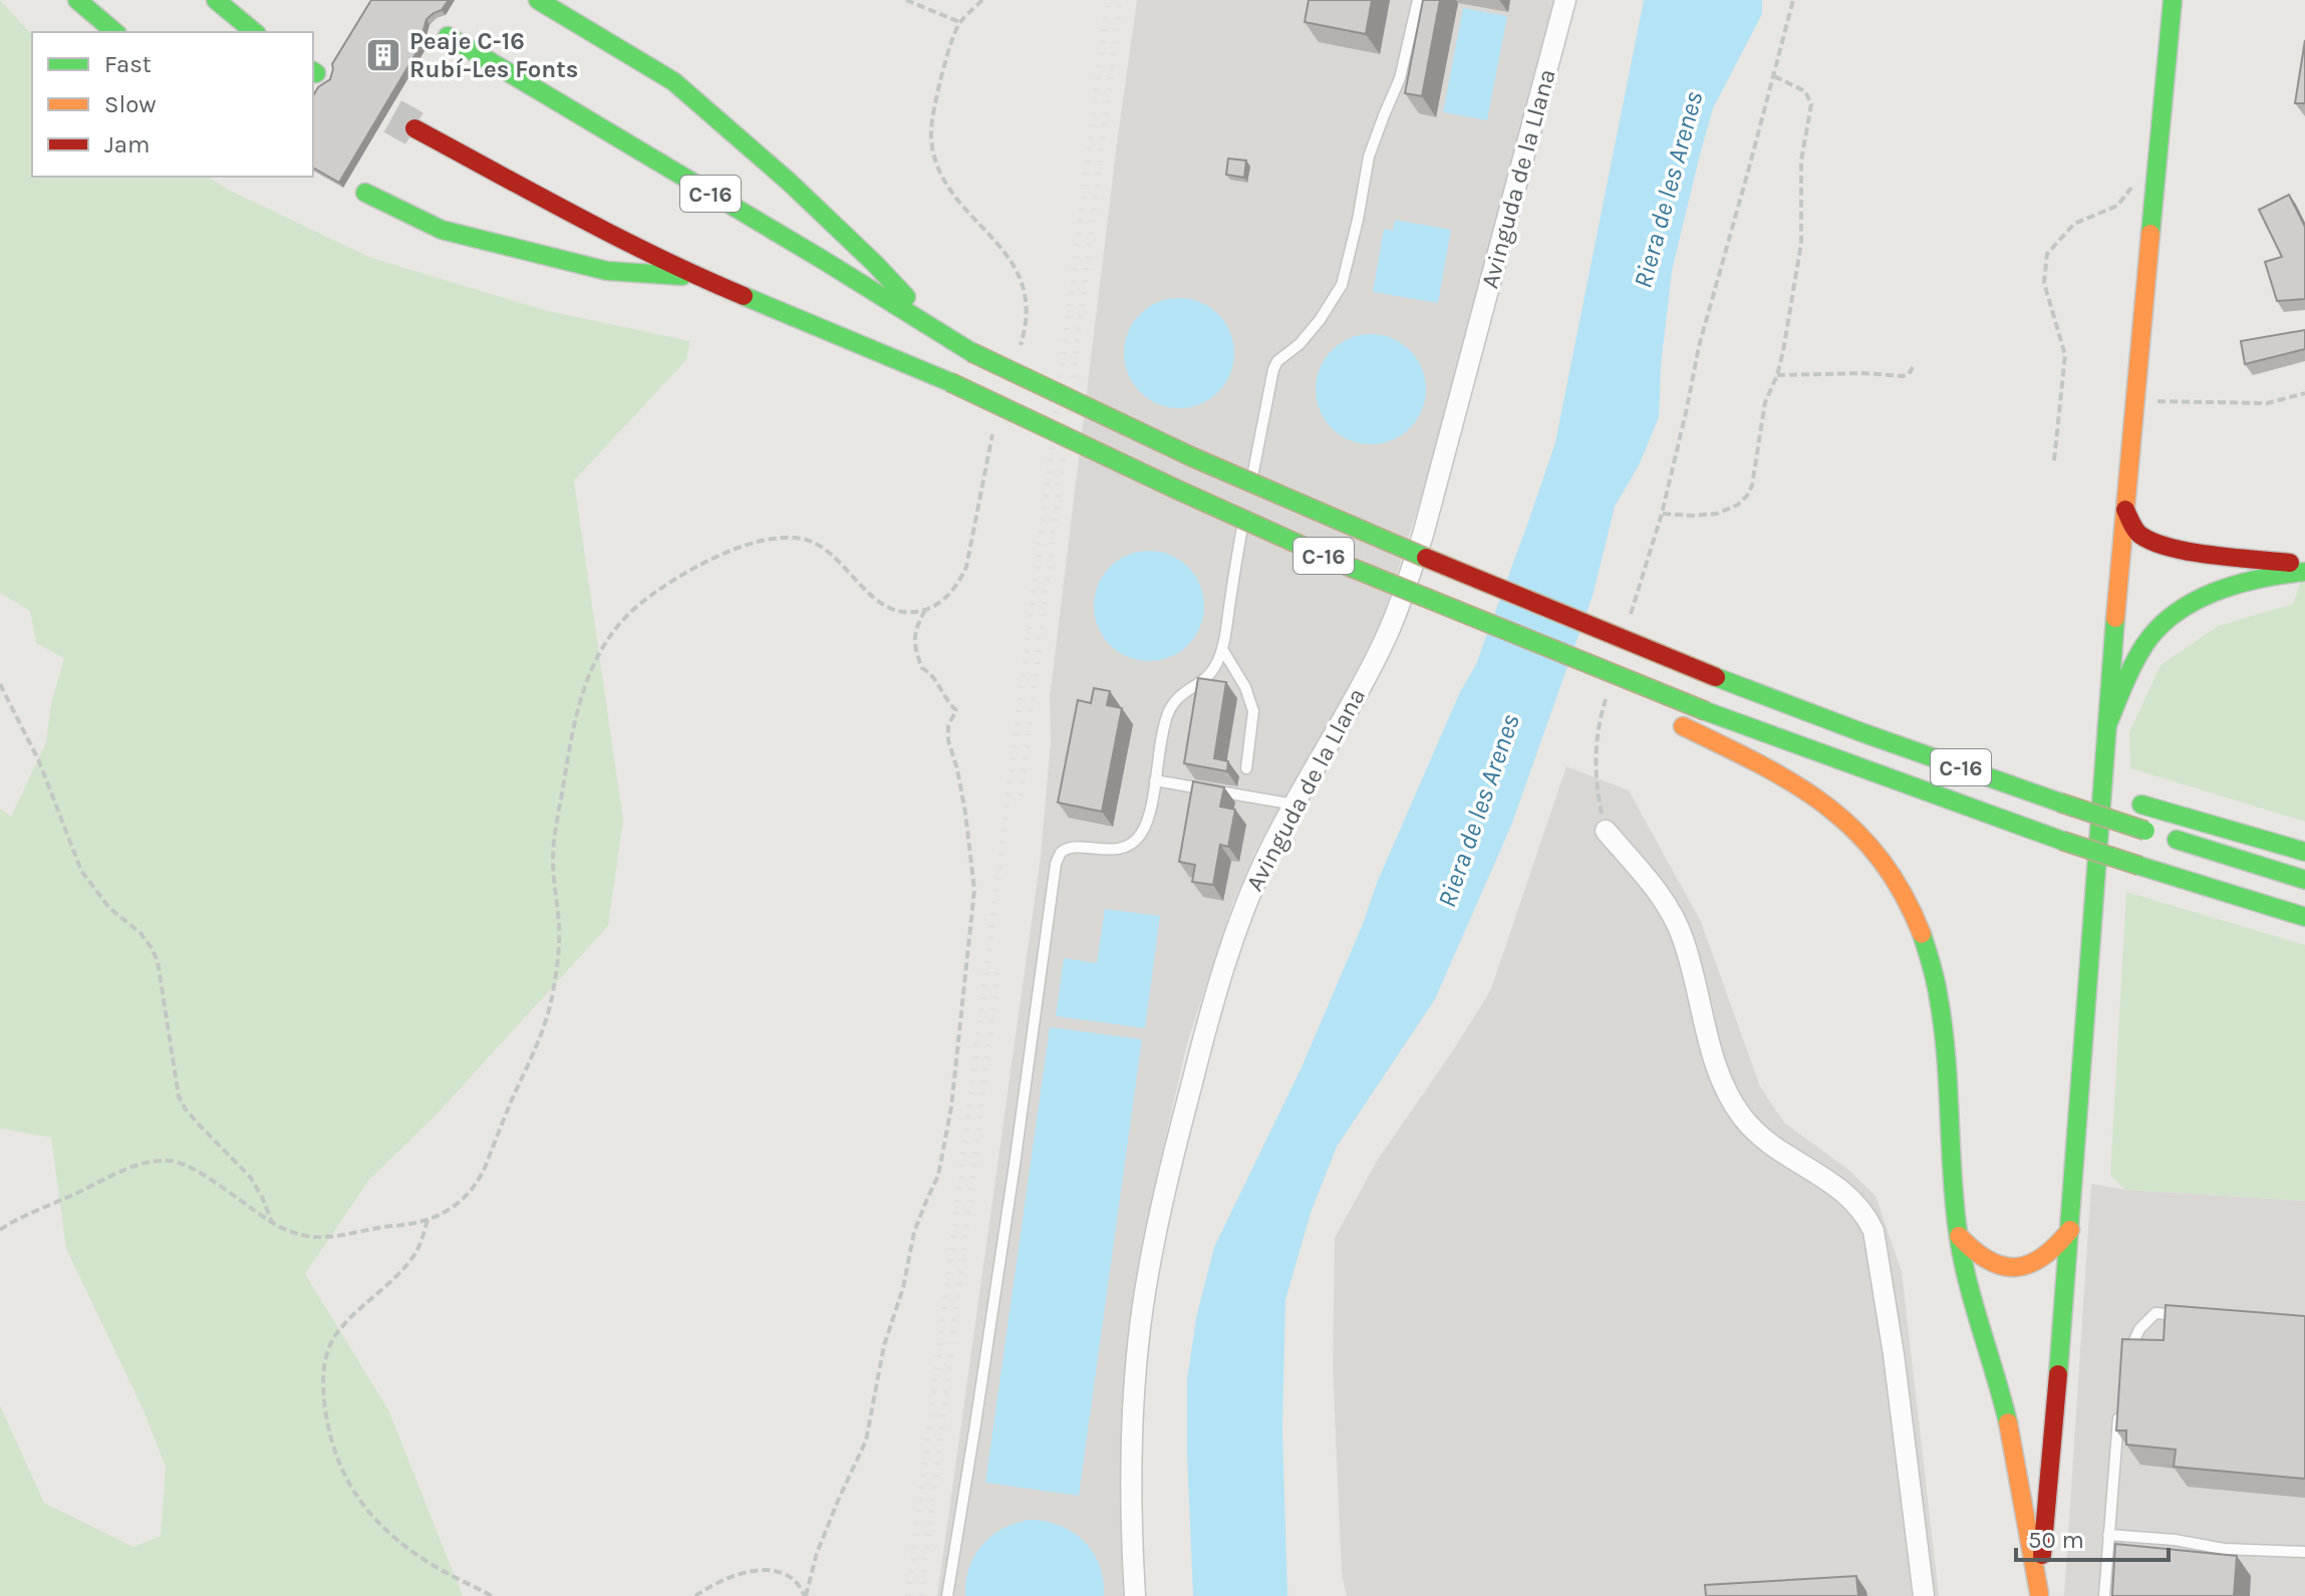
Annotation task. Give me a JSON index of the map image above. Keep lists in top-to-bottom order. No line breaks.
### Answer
{"streets":{"main road":["C-16"],"street":["Avinguda de la Llana"]},"water":["Riera de les Arenes"],"places":{"building":["Peaje C-16 Rubí-Les Fonts"]},"legend":["Fast","Slow","Jam"],"scale_bar":"50 m"}
